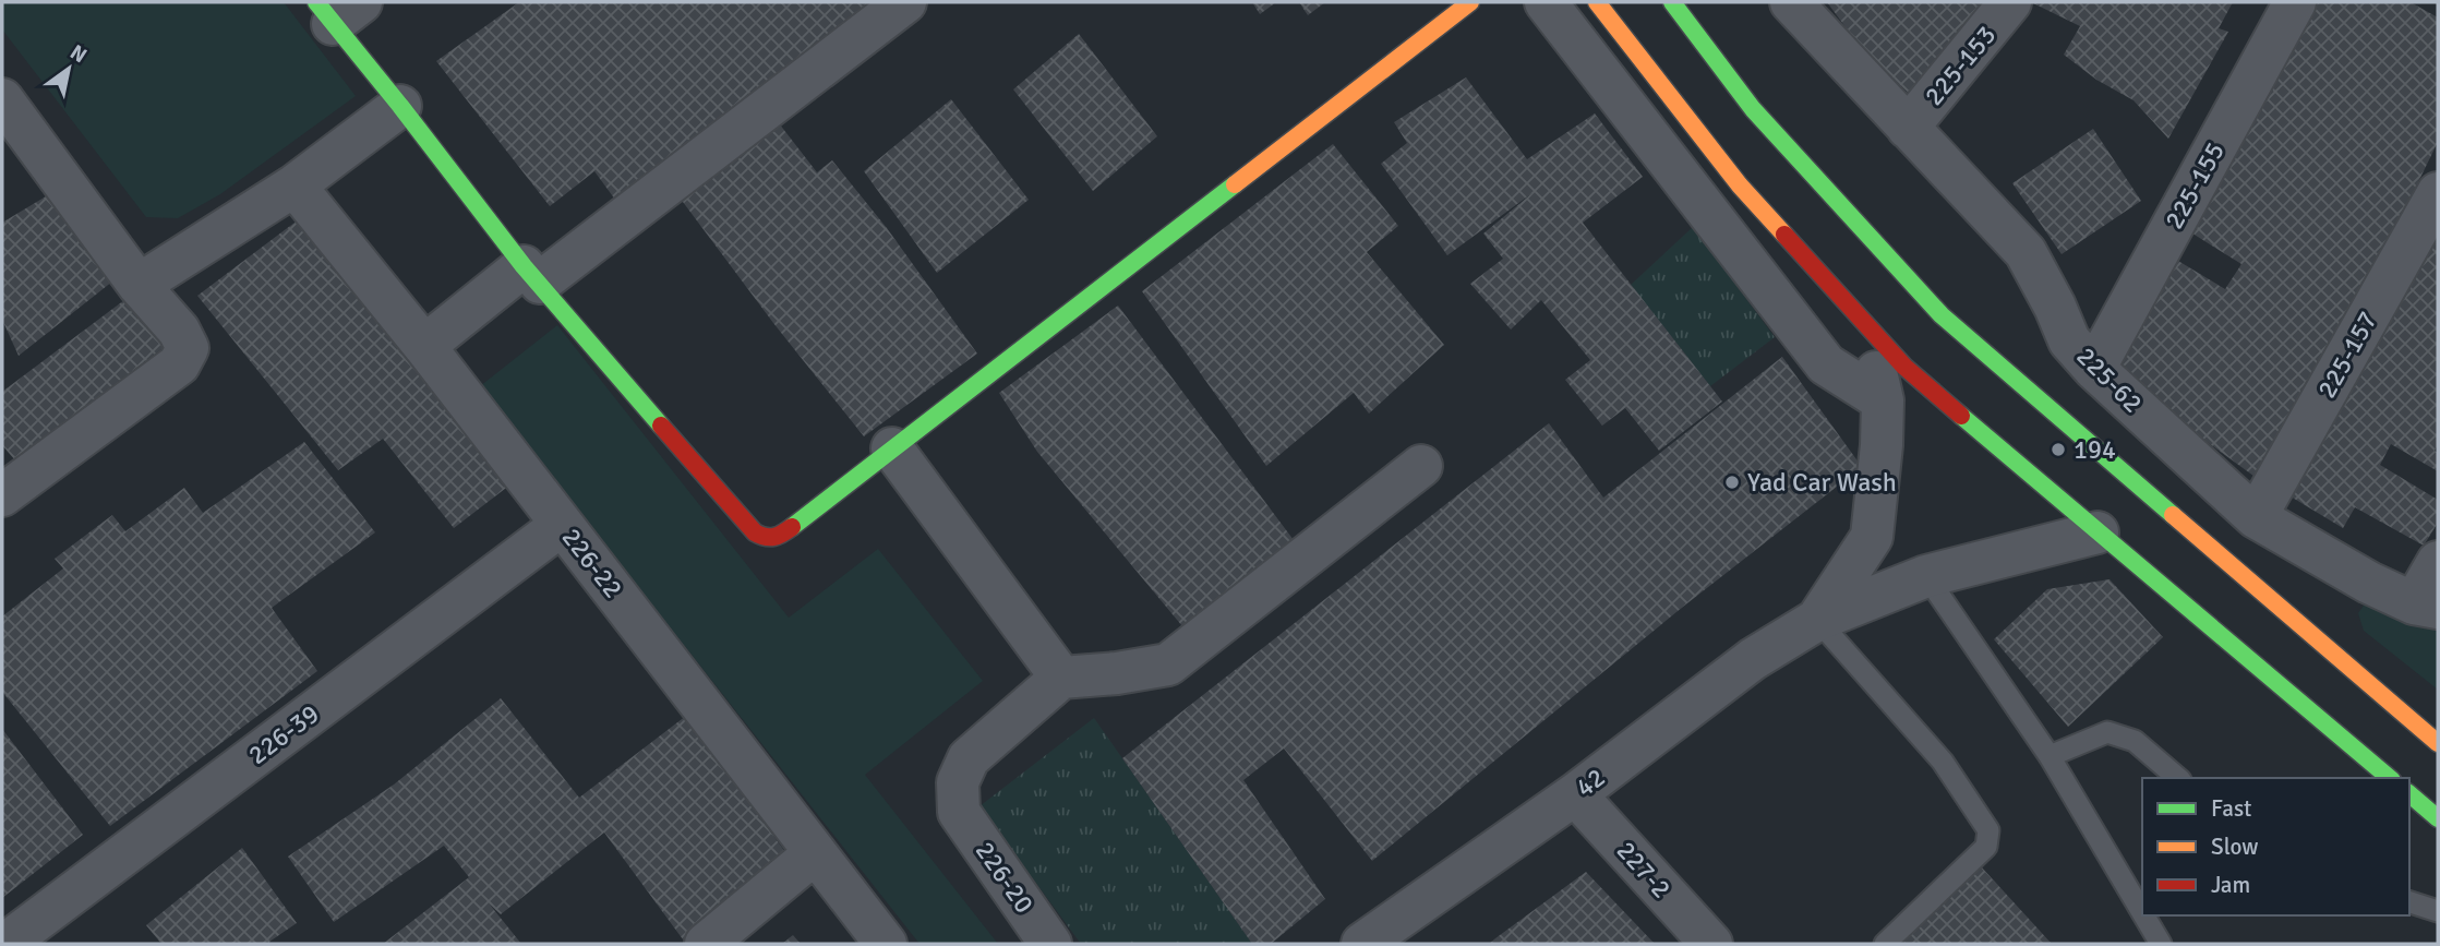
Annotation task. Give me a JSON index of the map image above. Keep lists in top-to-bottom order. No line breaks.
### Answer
{"streets":{"street":["225-153","225-155","225-157","225-62","226-22","226-39","42","227-2","226-20"]},"crossings":[["225-153","225-62"],["225-155","225-62"],["225-157","225-62"],["226-22","226-39"],["42","227-2"]],"places":["194","Yad Car Wash"],"legend":["Fast","Slow","Jam"],"north":"top right"}
